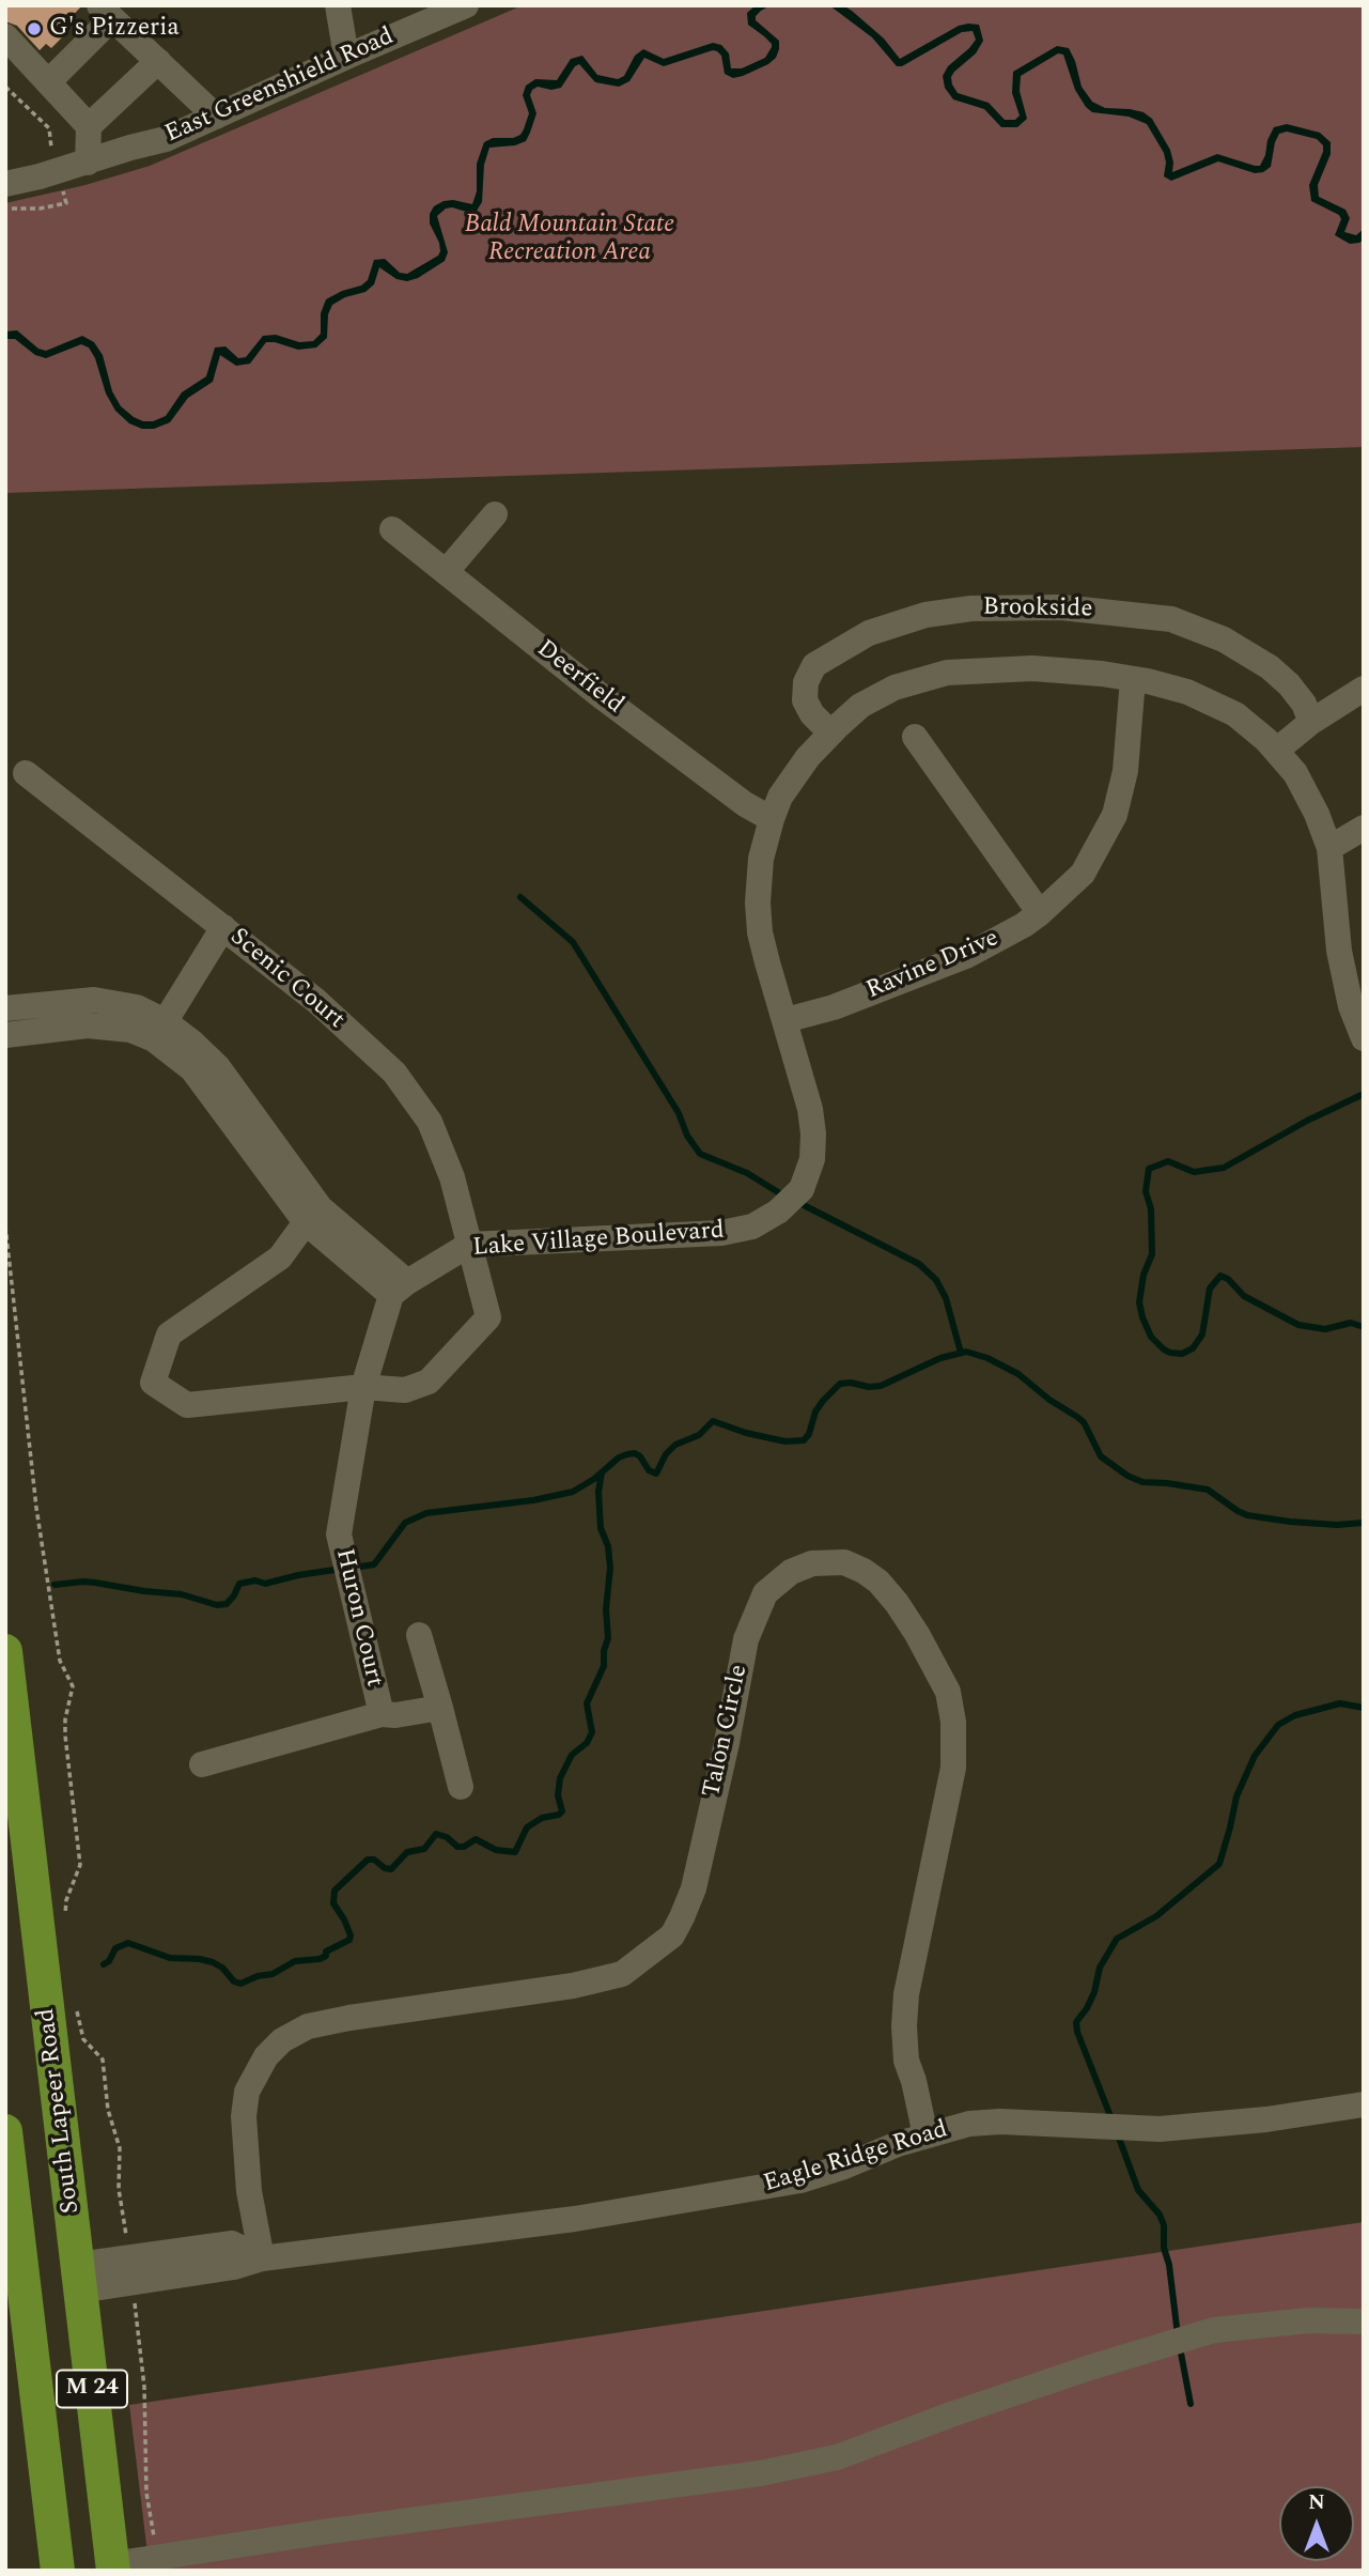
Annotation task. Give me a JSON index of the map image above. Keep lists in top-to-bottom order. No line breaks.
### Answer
{"streets":{"main road":["South Lapeer Road","M 24"],"street":["East Greenshield Road","Brookside","Deerfield","Ravine Drive","Scenic Court","Lake Village Boulevard","Huron Court","Talon Circle","Eagle Ridge Road"]},"crossings":[["Deerfield","Lake Village Boulevard"],["Ravine Drive","Lake Village Boulevard"],["Scenic Court","Lake Village Boulevard"],["Scenic Court","Huron Court"],["Lake Village Boulevard","Huron Court"],["Talon Circle","Eagle Ridge Road"],["South Lapeer Road","Eagle Ridge Road"]],"parks":["Bald Mountain State Recreation Area"],"places":["G's Pizzeria"],"north":"top"}
